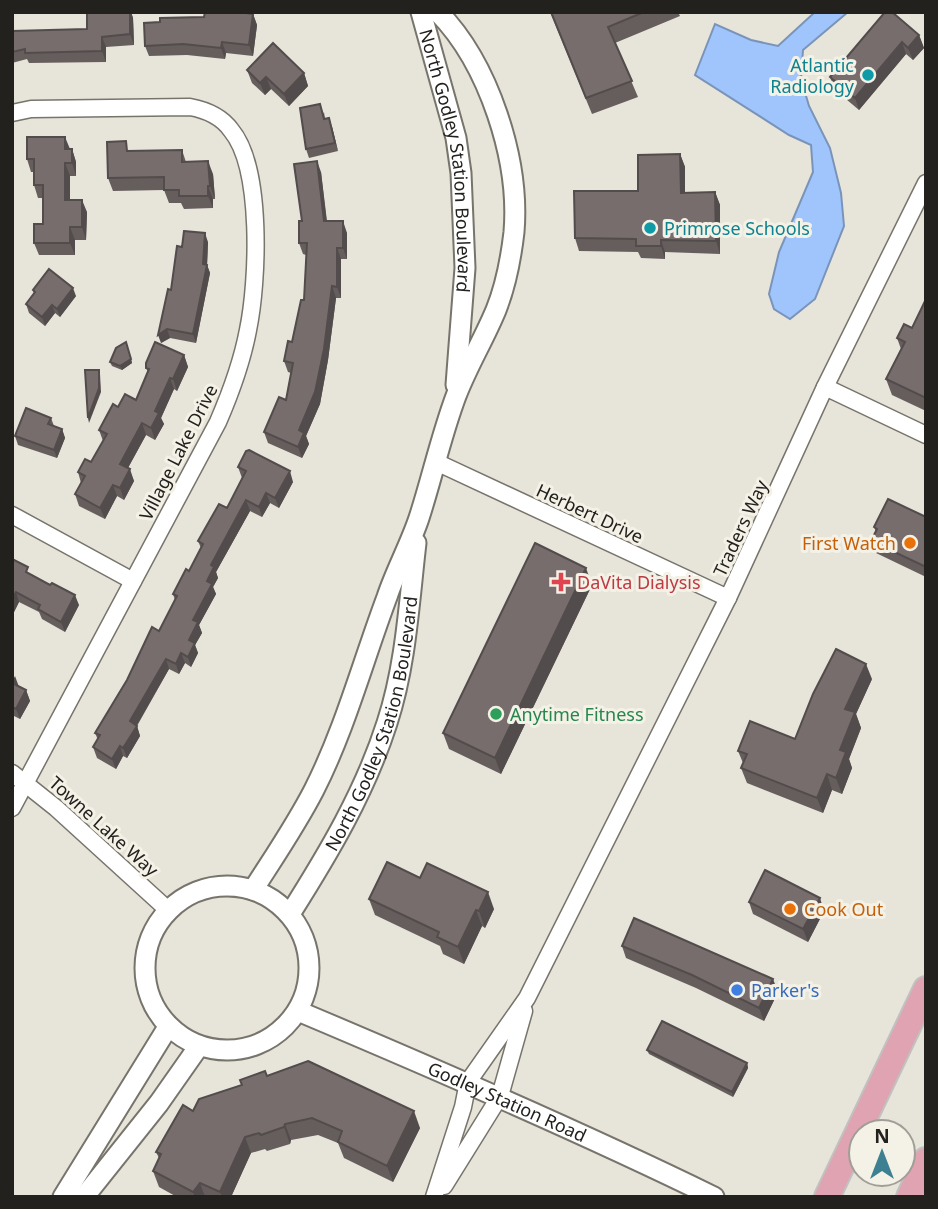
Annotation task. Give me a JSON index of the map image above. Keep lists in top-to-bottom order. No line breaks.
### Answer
{"streets":{"street":["North Godley Station Boulevard","Village Lake Drive","Herbert Drive","Traders Way","Towne Lake Way","Godley Station Road"]},"crossings":[["North Godley Station Boulevard","Herbert Drive"],["North Godley Station Boulevard","Towne Lake Way"],["North Godley Station Boulevard","Godley Station Road"],["Village Lake Drive","Towne Lake Way"],["Herbert Drive","Traders Way"],["Traders Way","Godley Station Road"],["Towne Lake Way","Godley Station Road"]],"places":{"other":["Atlantic Radiology","Primrose Schools","First Watch","Anytime Fitness","Cook Out","Parker's"],"health":["DaVita Dialysis"]},"north":"top"}
